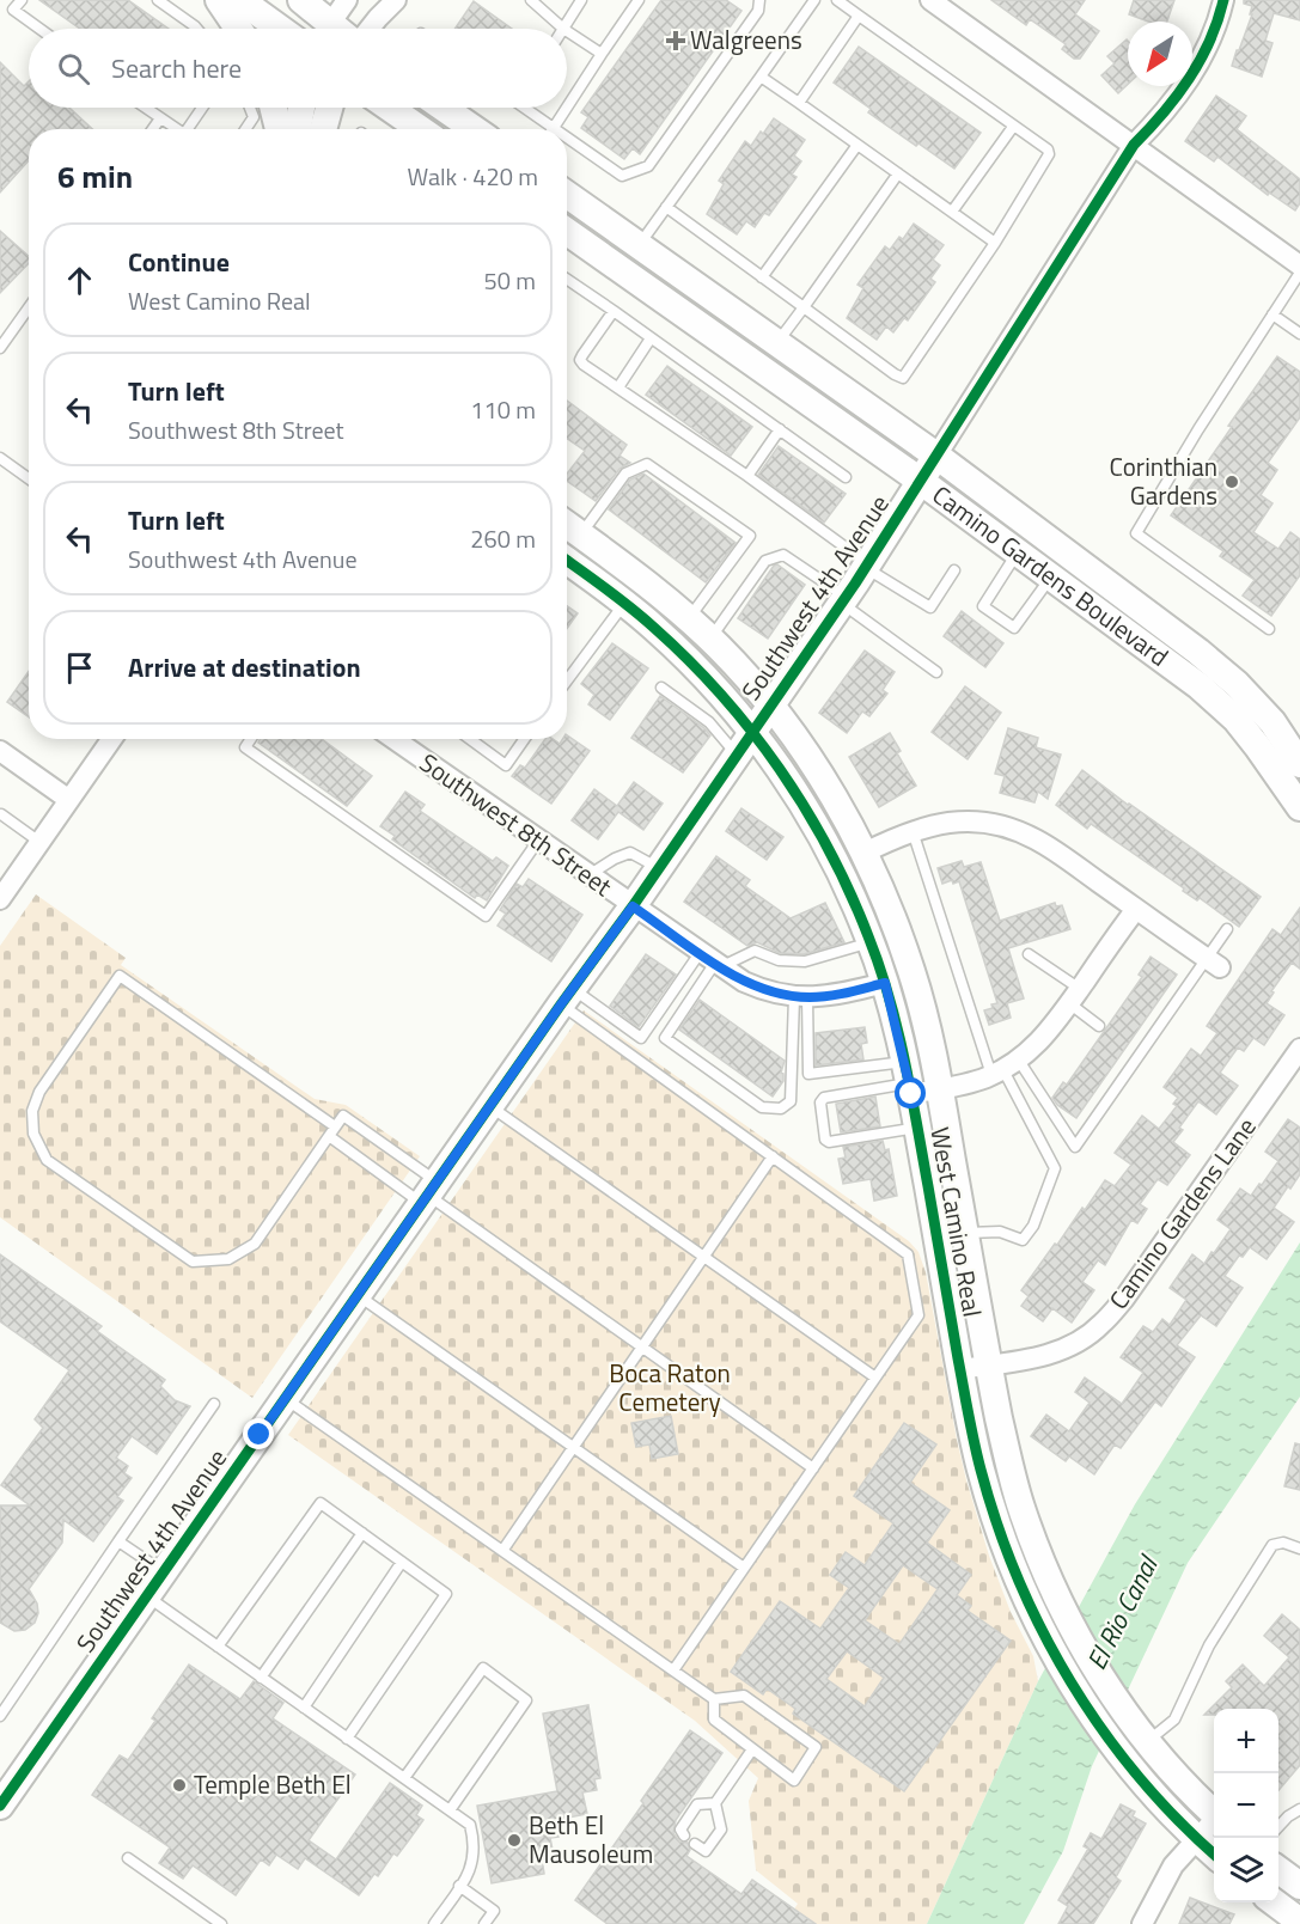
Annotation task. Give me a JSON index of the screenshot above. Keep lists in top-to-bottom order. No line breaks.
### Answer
{"streets":{"street":["Camino Gardens Boulevard","Southwest 4th Avenue","Southwest 8th Street","Camino Gardens Lane","West Camino Real"]},"crossings":[["Camino Gardens Boulevard","Southwest 4th Avenue"],["Southwest 4th Avenue","Southwest 8th Street"],["Southwest 4th Avenue","West Camino Real"],["Southwest 8th Street","West Camino Real"],["Camino Gardens Lane","West Camino Real"]],"water":["El Rio Canal"],"parks":["Boca Raton Cemetery"],"places":{"health":["Walgreens"],"other":["Corinthian Gardens","Temple Beth El","Beth El Mausoleum"]},"north":"bottom left","page":{"search":"Search here","heading":["6 min","Walk · 420 m"],"list":[["Continue","West Camino Real","50 m"],["Turn left","Southwest 8th Street","110 m"],["Turn left","Southwest 4th Avenue","260 m"],"Arrive at destination"],"map_buttons":["+","−"]}}
